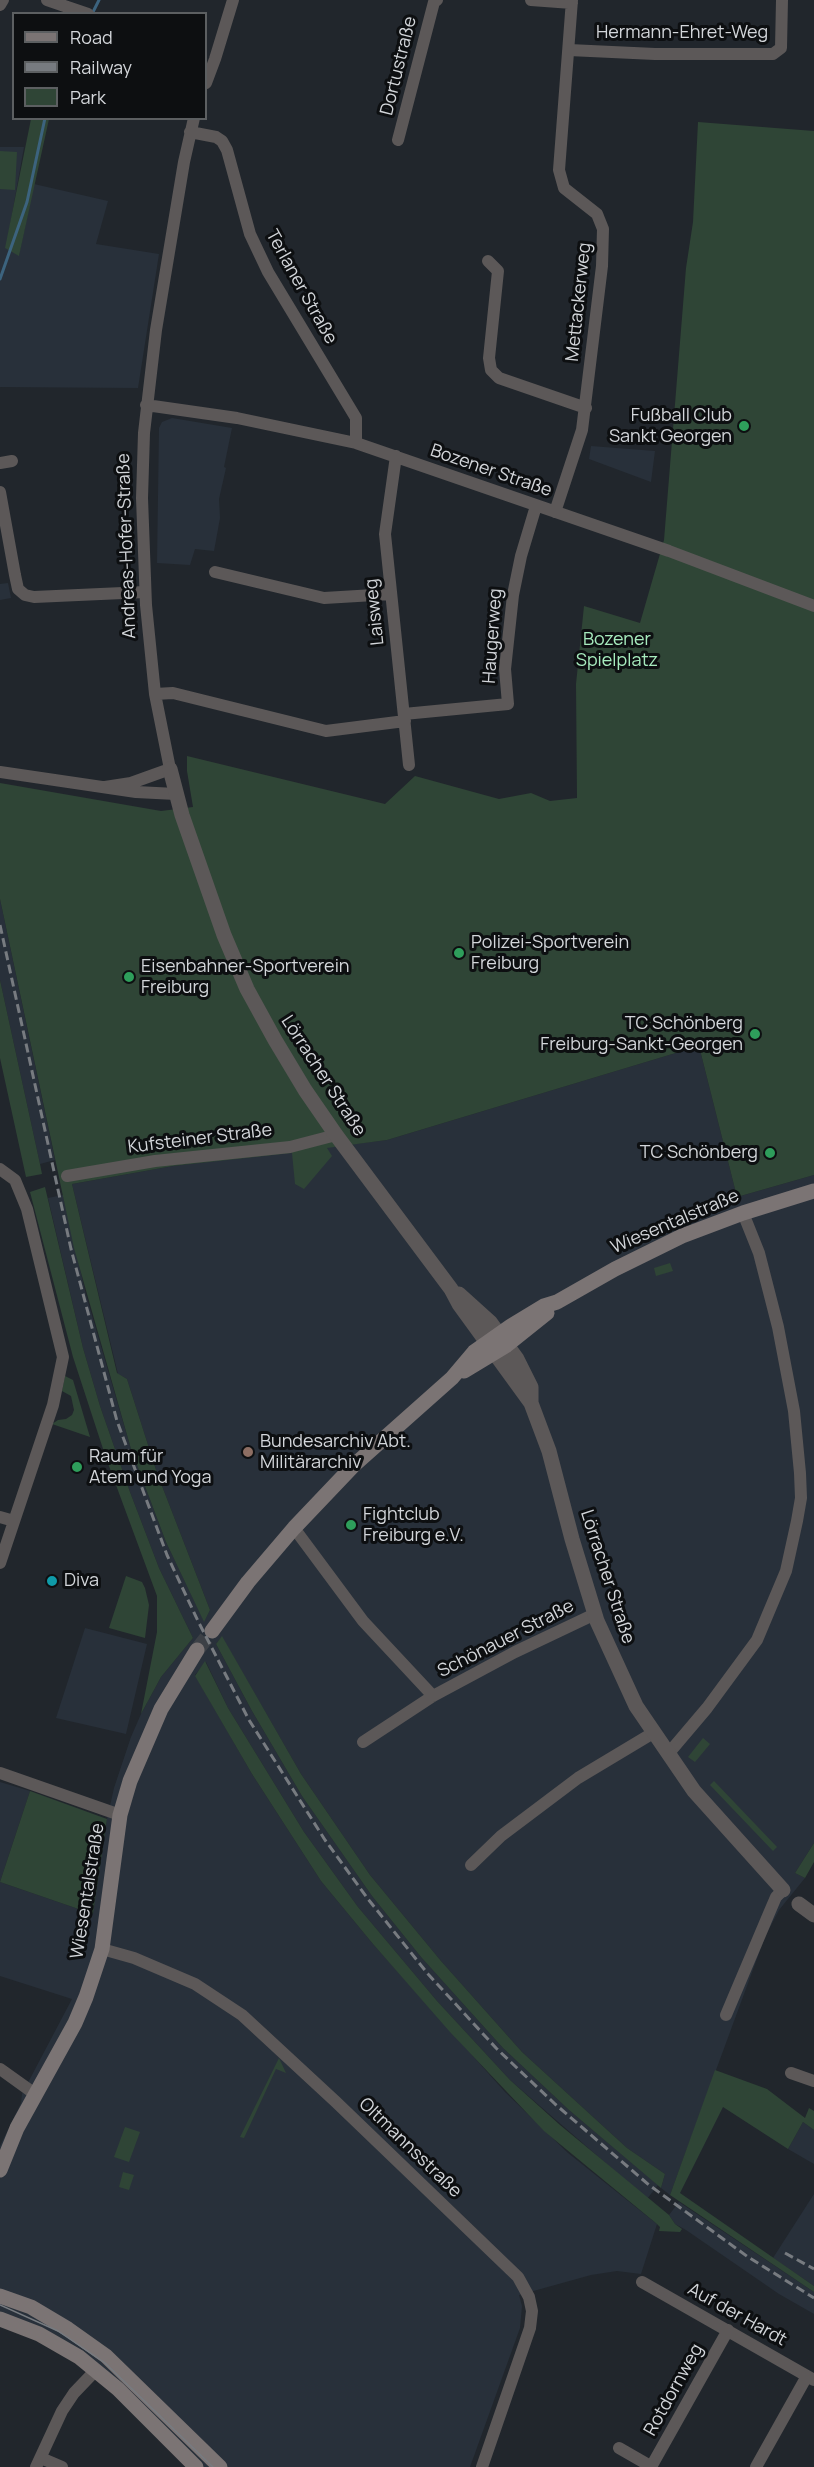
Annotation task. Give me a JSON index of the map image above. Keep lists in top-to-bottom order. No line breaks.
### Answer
{"streets":{"main road":["Wiesentalstraße"],"street":["Hermann-Ehret-Weg","Dortustraße","Terlaner Straße","Mettackerweg","Bozener Straße","Andreas-Hofer-Straße","Laisweg","Haugerweg","Lörracher Straße","Kufsteiner Straße","Schönauer Straße","Oltmannsstraße","Auf der Hardt","Rotdornweg"]},"crossings":[["Hermann-Ehret-Weg","Mettackerweg"],["Terlaner Straße","Bozener Straße"],["Terlaner Straße","Andreas-Hofer-Straße"],["Mettackerweg","Bozener Straße"],["Bozener Straße","Andreas-Hofer-Straße"],["Bozener Straße","Laisweg"],["Bozener Straße","Haugerweg"],["Andreas-Hofer-Straße","Haugerweg"],["Andreas-Hofer-Straße","Lörracher Straße"],["Laisweg","Haugerweg"],["Lörracher Straße","Kufsteiner Straße"],["Lörracher Straße","Wiesentalstraße"],["Lörracher Straße","Schönauer Straße"],["Wiesentalstraße","Schönauer Straße"],["Wiesentalstraße","Oltmannsstraße"],["Auf der Hardt","Rotdornweg"]],"parks":["Bozener Spielplatz"],"places":["Fußball Club Sankt Georgen","Polizei-Sportverein Freiburg","Eisenbahner-Sportverein Freiburg","TC Schönberg Freiburg-Sankt-Georgen","TC Schönberg","Bundesarchiv Abt. Militärarchiv","Raum für Atem und Yoga","Fightclub Freiburg e.V.","Diva"],"legend":["Road","Railway","Park"]}
